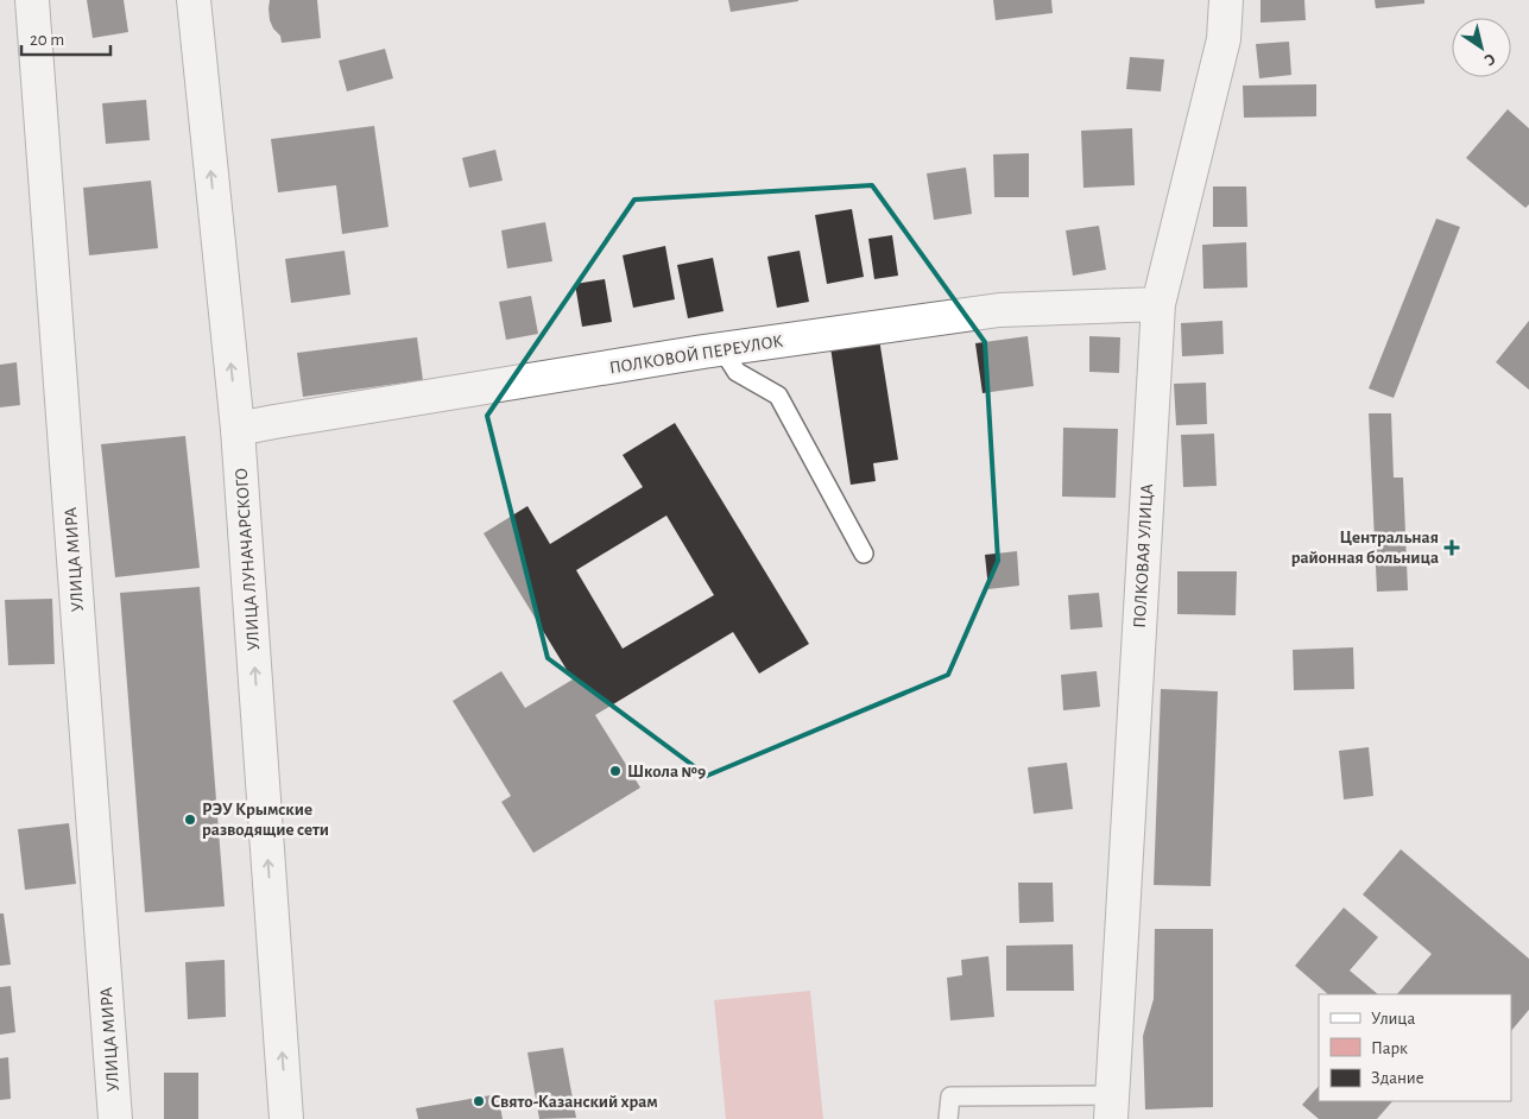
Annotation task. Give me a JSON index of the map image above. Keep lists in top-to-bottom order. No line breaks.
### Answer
{"streets":{"street":["ПОЛКОВОЙ ПЕРЕУЛОК","ПОЛКОВАЯ УЛИЦА","УЛИЦА МИРА","УЛИЦА ЛУНАЧАРСКОГО"]},"crossings":[["ПОЛКОВОЙ ПЕРЕУЛОК","ПОЛКОВАЯ УЛИЦА"],["ПОЛКОВОЙ ПЕРЕУЛОК","УЛИЦА ЛУНАЧАРСКОГО"]],"one_way":["УЛИЦА ЛУНАЧАРСКОГО"],"places":{"health":["Центральная районная больница"],"other":["Школа №9","РЭУ Крымские разводящие сети","Свято-Казанский храм"]},"legend":["Улица","Парк","Здание"],"scale_bar":"20 m","north":"bottom right"}
